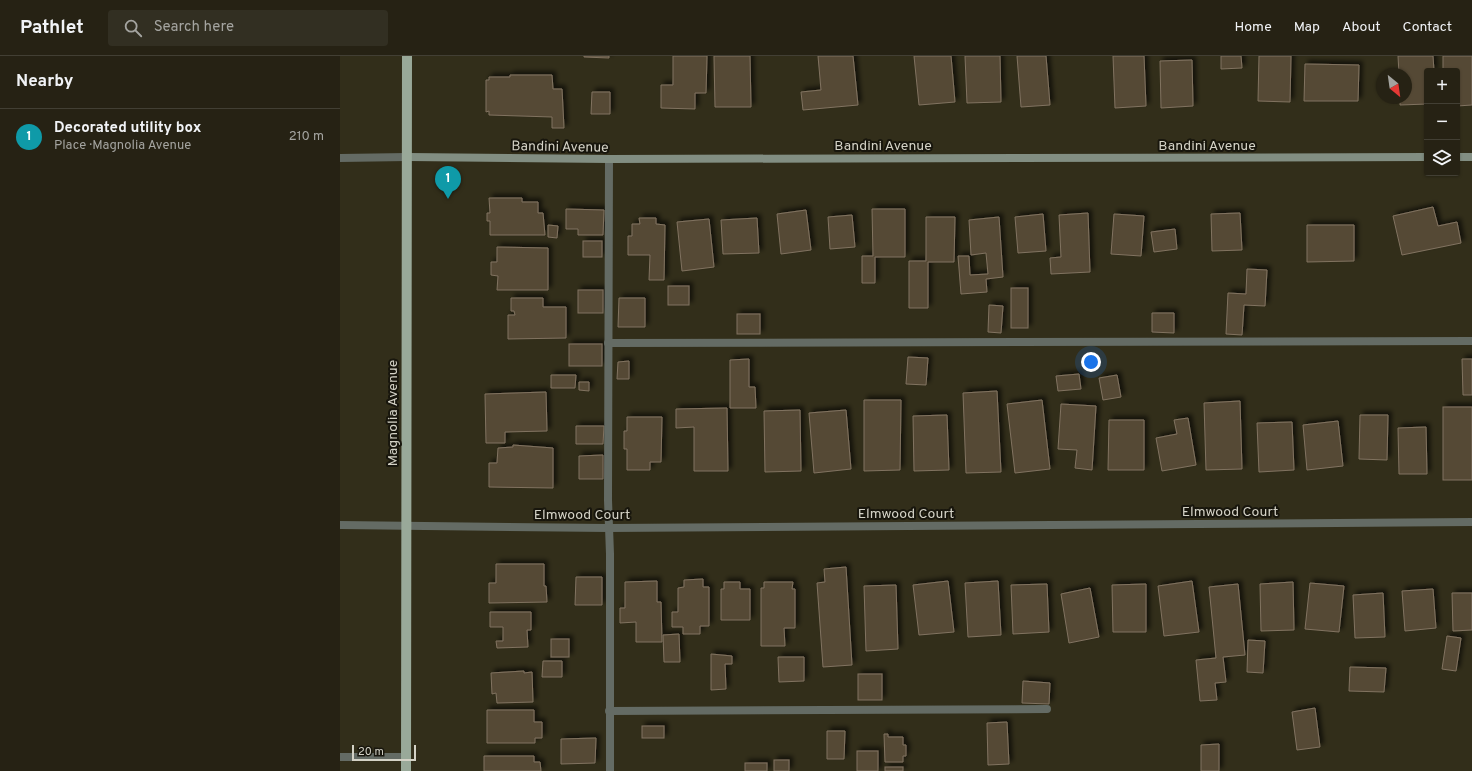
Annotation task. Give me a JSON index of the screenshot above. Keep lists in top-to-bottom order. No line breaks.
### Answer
{"streets":{"main road":["Magnolia Avenue"],"street":["Bandini Avenue","Elmwood Court"]},"crossings":[["Bandini Avenue","Magnolia Avenue"],["Magnolia Avenue","Elmwood Court"]],"scale_bar":"20 m","north":"bottom right","page":{"header":"Pathlet","search":"Search here","nav":["Home","Map","About","Contact"],"heading":"Nearby","map_buttons":["+","−"],"list":[{"mark":"1","name":"Decorated utility box","note":"Place · Magnolia Avenue","value":"210 m"}],"pins":"1","scale":"20 m"}}
